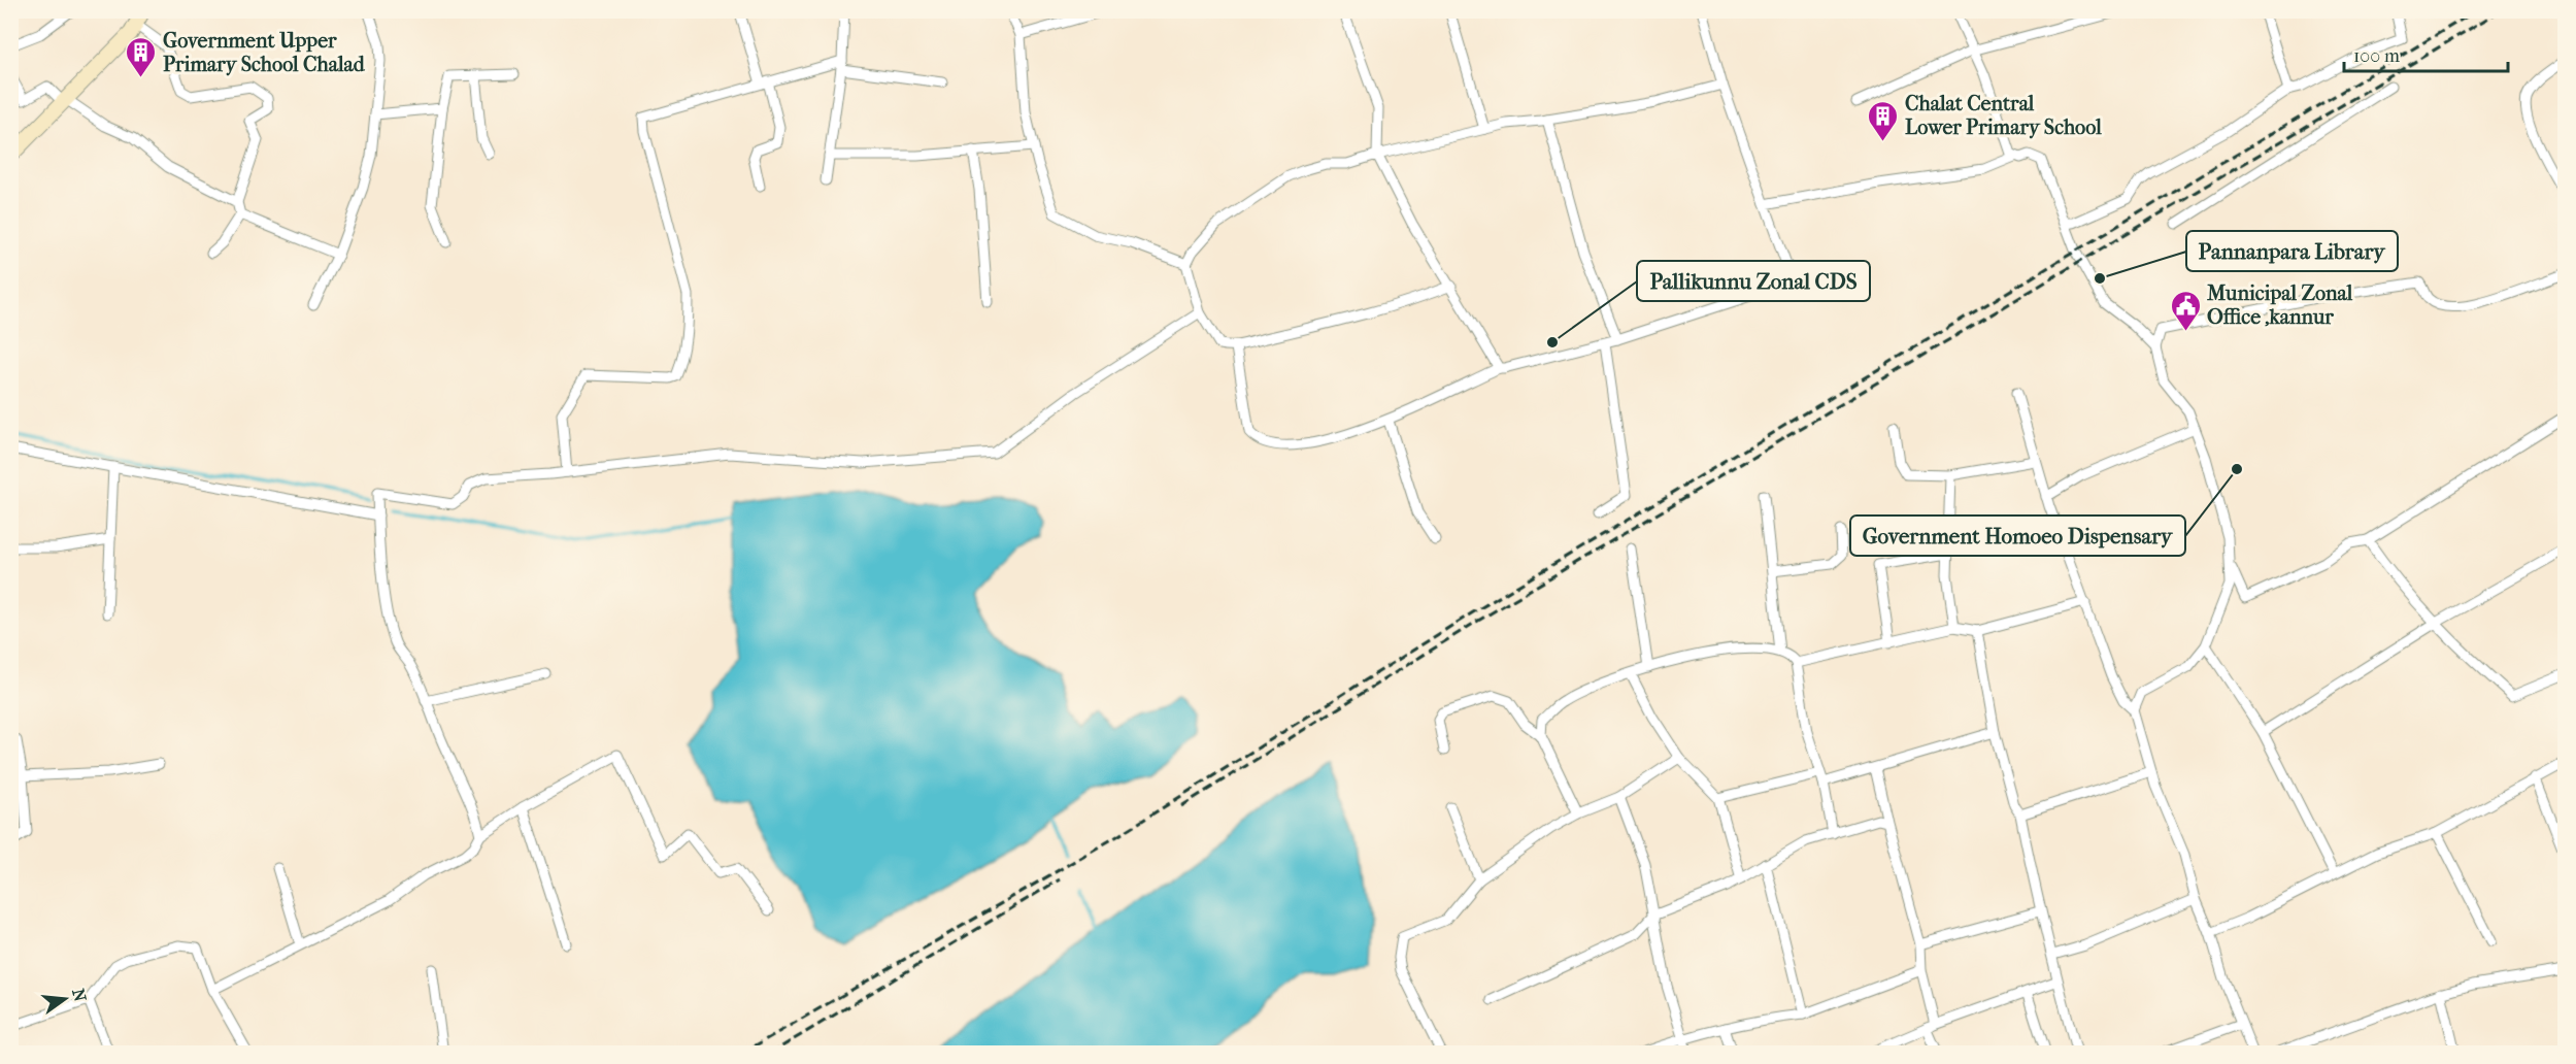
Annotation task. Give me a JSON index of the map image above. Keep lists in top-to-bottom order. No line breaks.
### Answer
{"places":{"building":["Government Upper Primary School Chalad","Chalat Central Lower Primary School"],"other":["Pannanpara Library","Pallikunnu Zonal CDS","Government Homoeo Dispensary"],"public building":["Municipal Zonal Office ,kannur"]},"scale_bar":"100 m","north":"right"}
